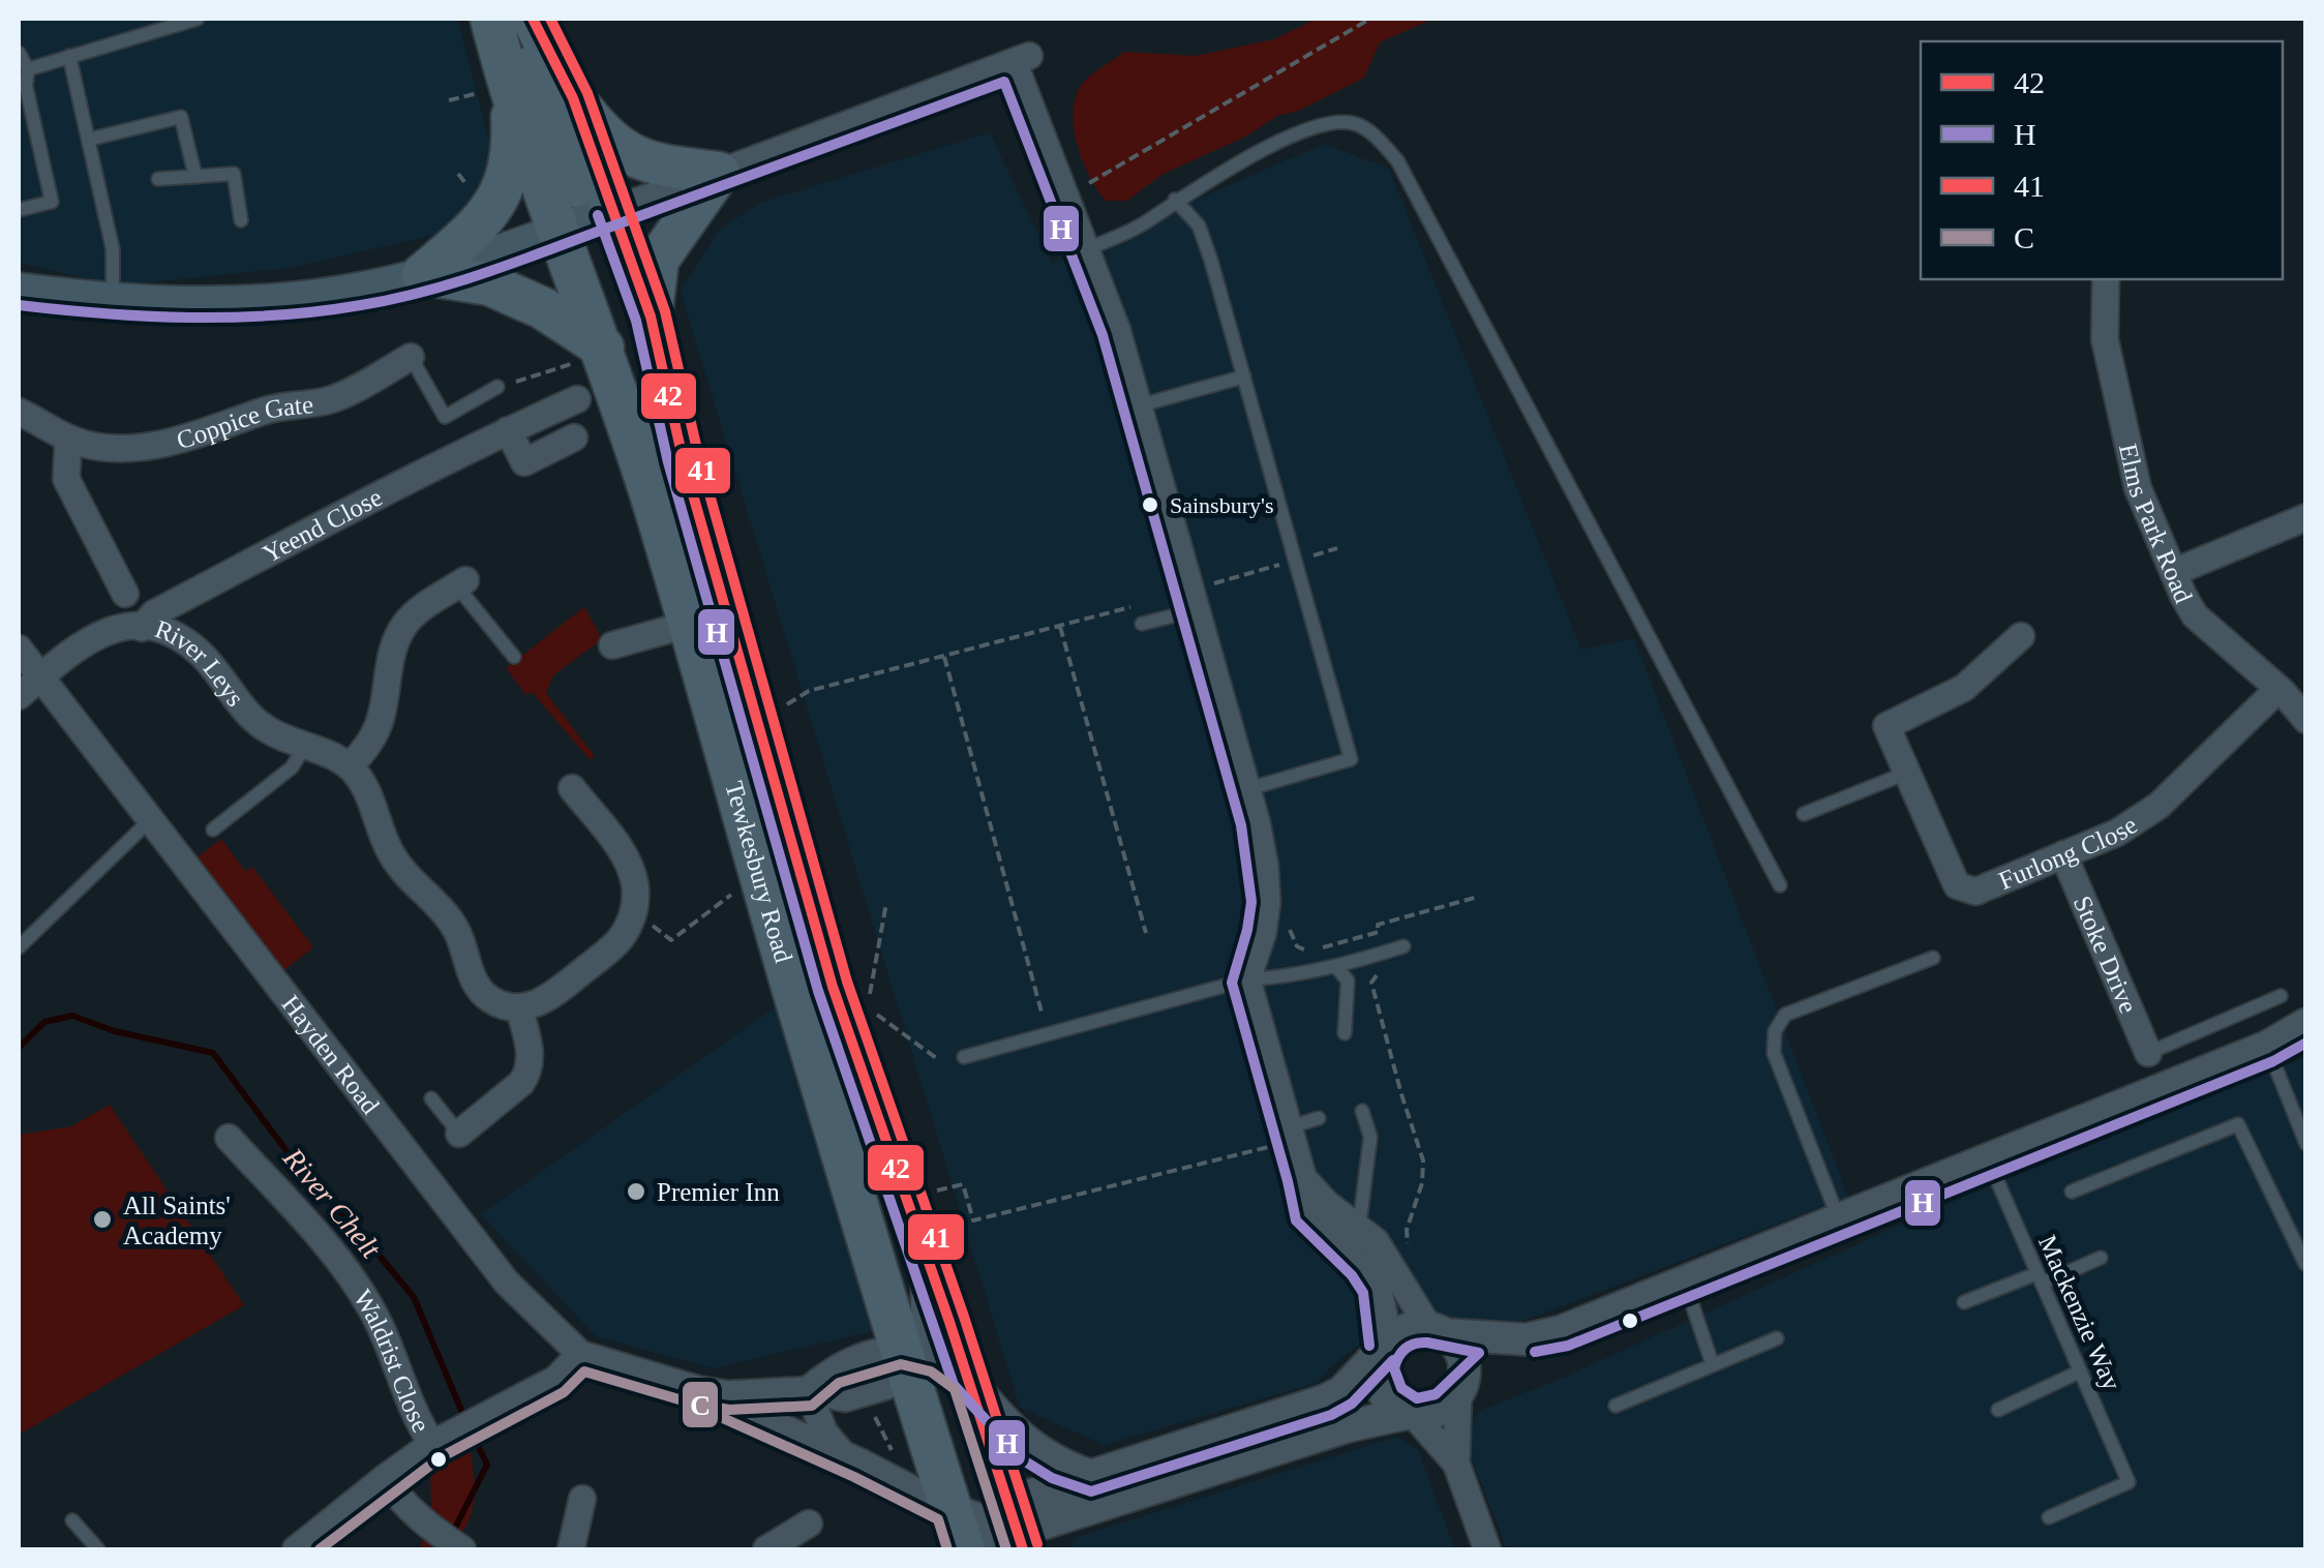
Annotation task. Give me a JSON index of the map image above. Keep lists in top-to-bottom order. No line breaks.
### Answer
{"streets":{"highway":["Tewkesbury Road"],"street":["Coppice Gate","Elms Park Road","Yeend Close","River Leys","Furlong Close","Stoke Drive","Hayden Road","Waldrist Close"],"lane":["Mackenzie Way"]},"crossings":[["Elms Park Road","Furlong Close"],["Yeend Close","River Leys"],["River Leys","Hayden Road"],["Furlong Close","Stoke Drive"],["Tewkesbury Road","Hayden Road"]],"water":["River Chelt"],"places":["Sainsbury's","Premier Inn","All Saints' Academy"],"lines":["transit line 42","transit line 41","transit line H","transit line C"],"legend":["42","H","41","C"]}
